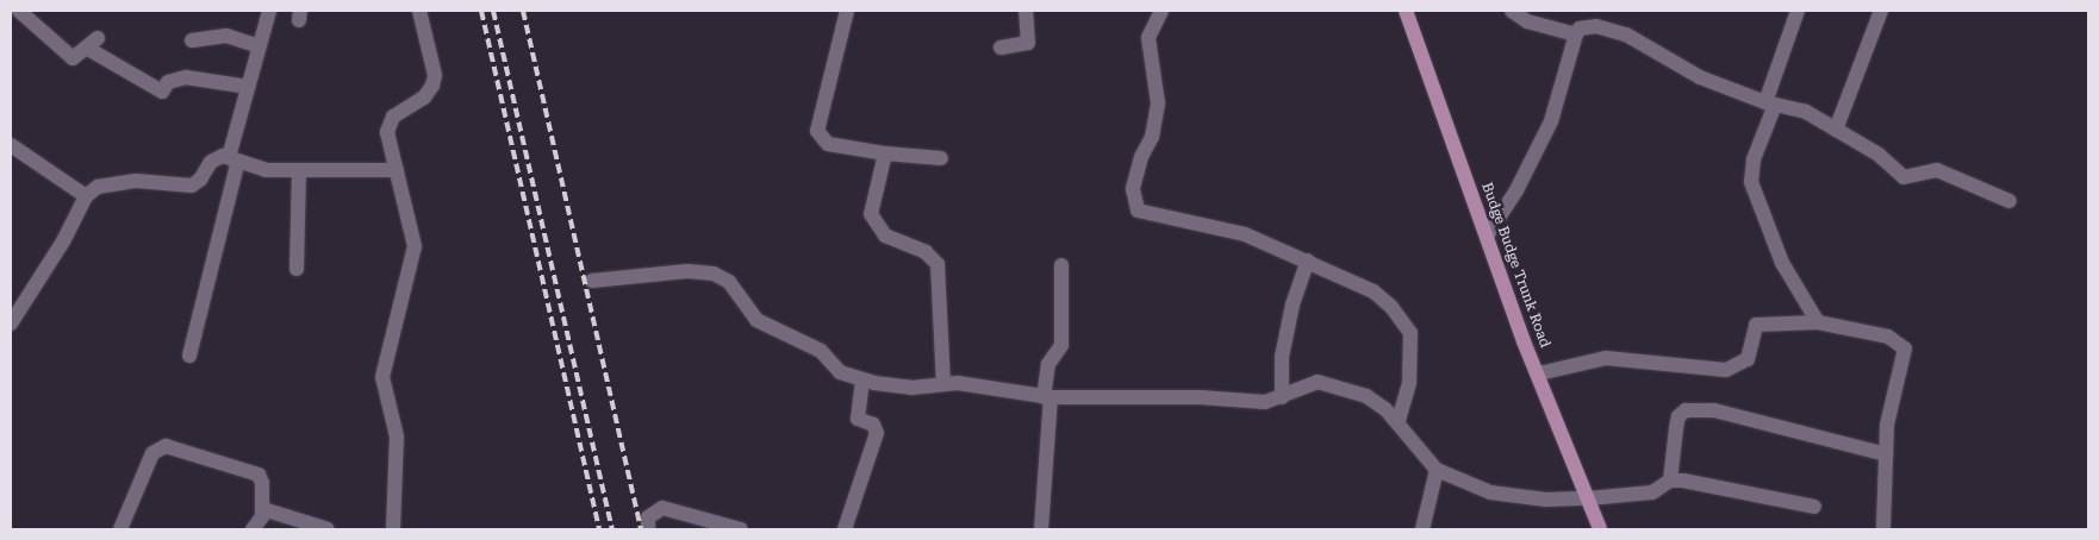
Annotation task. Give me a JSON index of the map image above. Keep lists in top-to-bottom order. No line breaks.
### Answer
{"streets":{"main road":["Budge Budge Trunk Road"]}}
